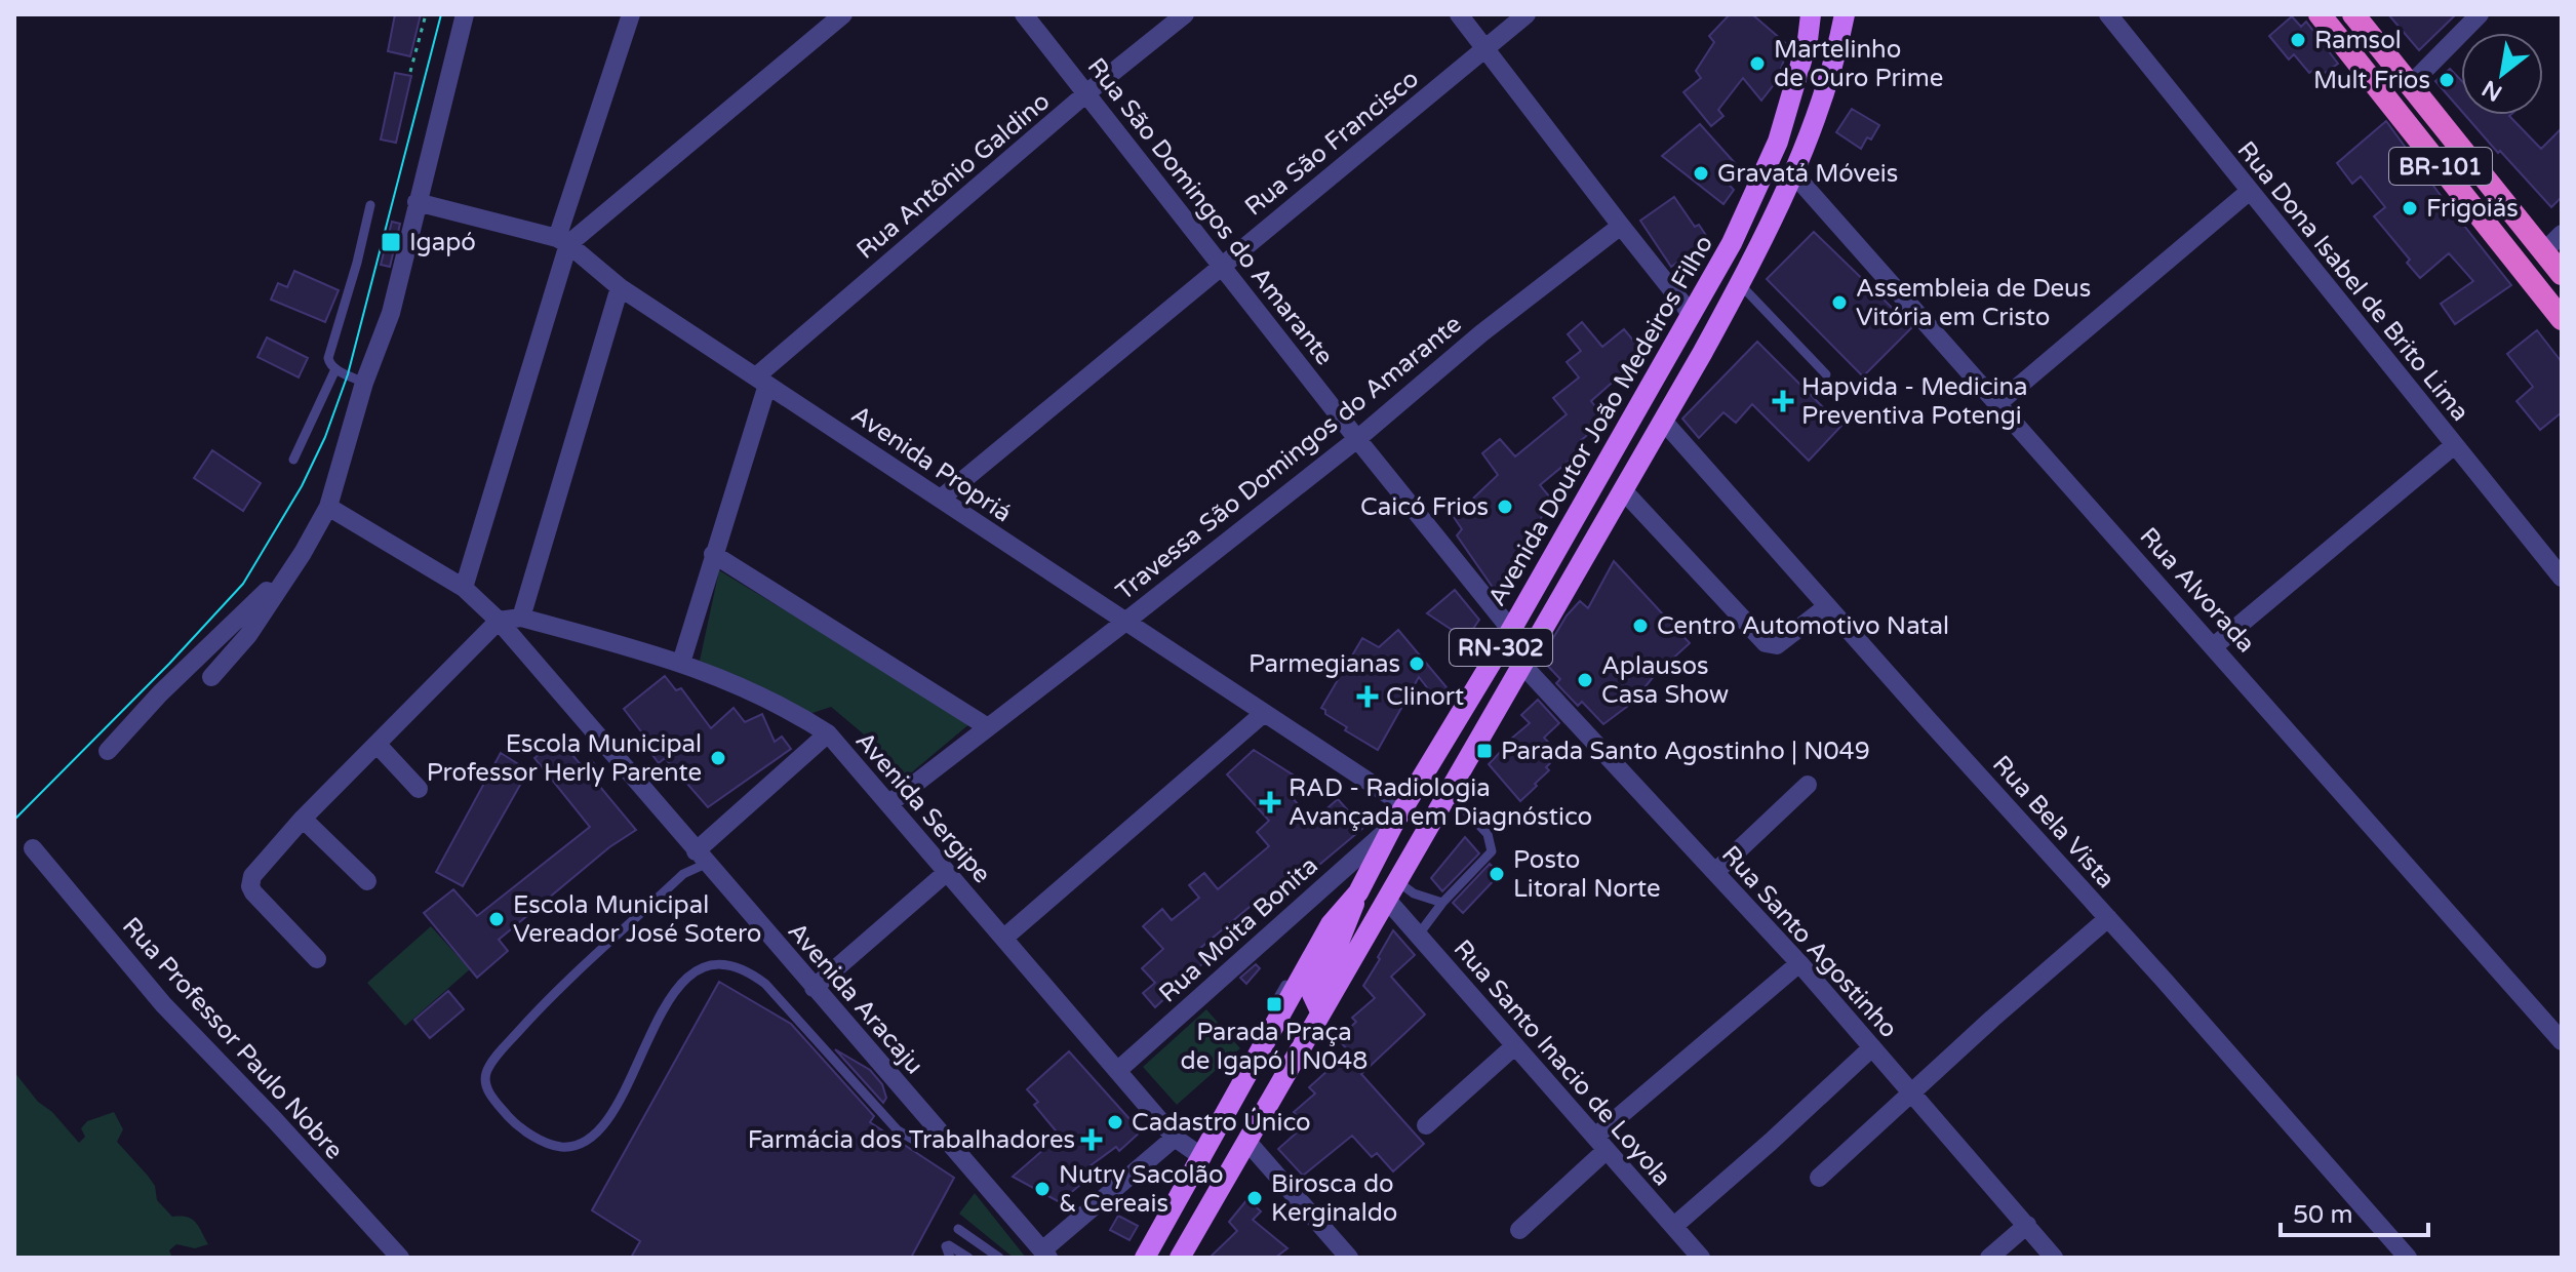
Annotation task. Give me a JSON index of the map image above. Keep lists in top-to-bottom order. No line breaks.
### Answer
{"streets":{"highway":["BR-101"],"main road":["Avenida Doutor João Medeiros Filho","RN-302"],"street":["Rua São Francisco","Rua Antônio Galdino","Rua São Domingos do Amarante","Rua Dona Isabel de Brito Lima","Travessa São Domingos do Amarante","Avenida Propriá","Rua Alvorada","Avenida Sergipe","Rua Bela Vista","Rua Moita Bonita","Rua Santo Agostinho","Avenida Aracaju","Rua Professor Paulo Nobre","Rua Santo Inacio de Loyola"]},"crossings":[["Rua São Francisco","Rua São Domingos do Amarante"],["Rua São Francisco","Avenida Propriá"],["Rua Antônio Galdino","Rua São Domingos do Amarante"],["Rua Antônio Galdino","Avenida Propriá"],["Rua São Domingos do Amarante","Avenida Doutor João Medeiros Filho"],["Rua São Domingos do Amarante","Travessa São Domingos do Amarante"],["Avenida Doutor João Medeiros Filho","Avenida Propriá"],["Avenida Doutor João Medeiros Filho","Rua Alvorada"],["Avenida Doutor João Medeiros Filho","Avenida Sergipe"],["Avenida Doutor João Medeiros Filho","Rua Bela Vista"],["Avenida Doutor João Medeiros Filho","Rua Moita Bonita"],["Avenida Doutor João Medeiros Filho","Rua Santo Agostinho"],["Avenida Doutor João Medeiros Filho","Rua Santo Inacio de Loyola"],["Travessa São Domingos do Amarante","Avenida Propriá"],["Travessa São Domingos do Amarante","Avenida Sergipe"],["Avenida Sergipe","Rua Moita Bonita"]],"places":{"other":["Ramsol","Martelinho de Ouro Prime","Mult Frios","Gravatá Móveis","Frigoiás","Assembleia de Deus Vitória em Cristo","Caicó Frios","Centro Automotivo Natal","Parmegianas","Aplausos Casa Show","Escola Municipal Professor Herly Parente","Posto Litoral Norte","Escola Municipal Vereador José Sotero","Cadastro Único","Nutry Sacolão & Cereais","Birosca do Kerginaldo"],"transit":["Igapó","Parada Santo Agostinho | N049","Parada Praça de Igapó | N048"],"health":["Hapvida - Medicina Preventiva Potengi","Clinort","RAD - Radiologia Avançada em Diagnóstico","Farmácia dos Trabalhadores"]},"scale_bar":"50 m","north":"bottom left"}
